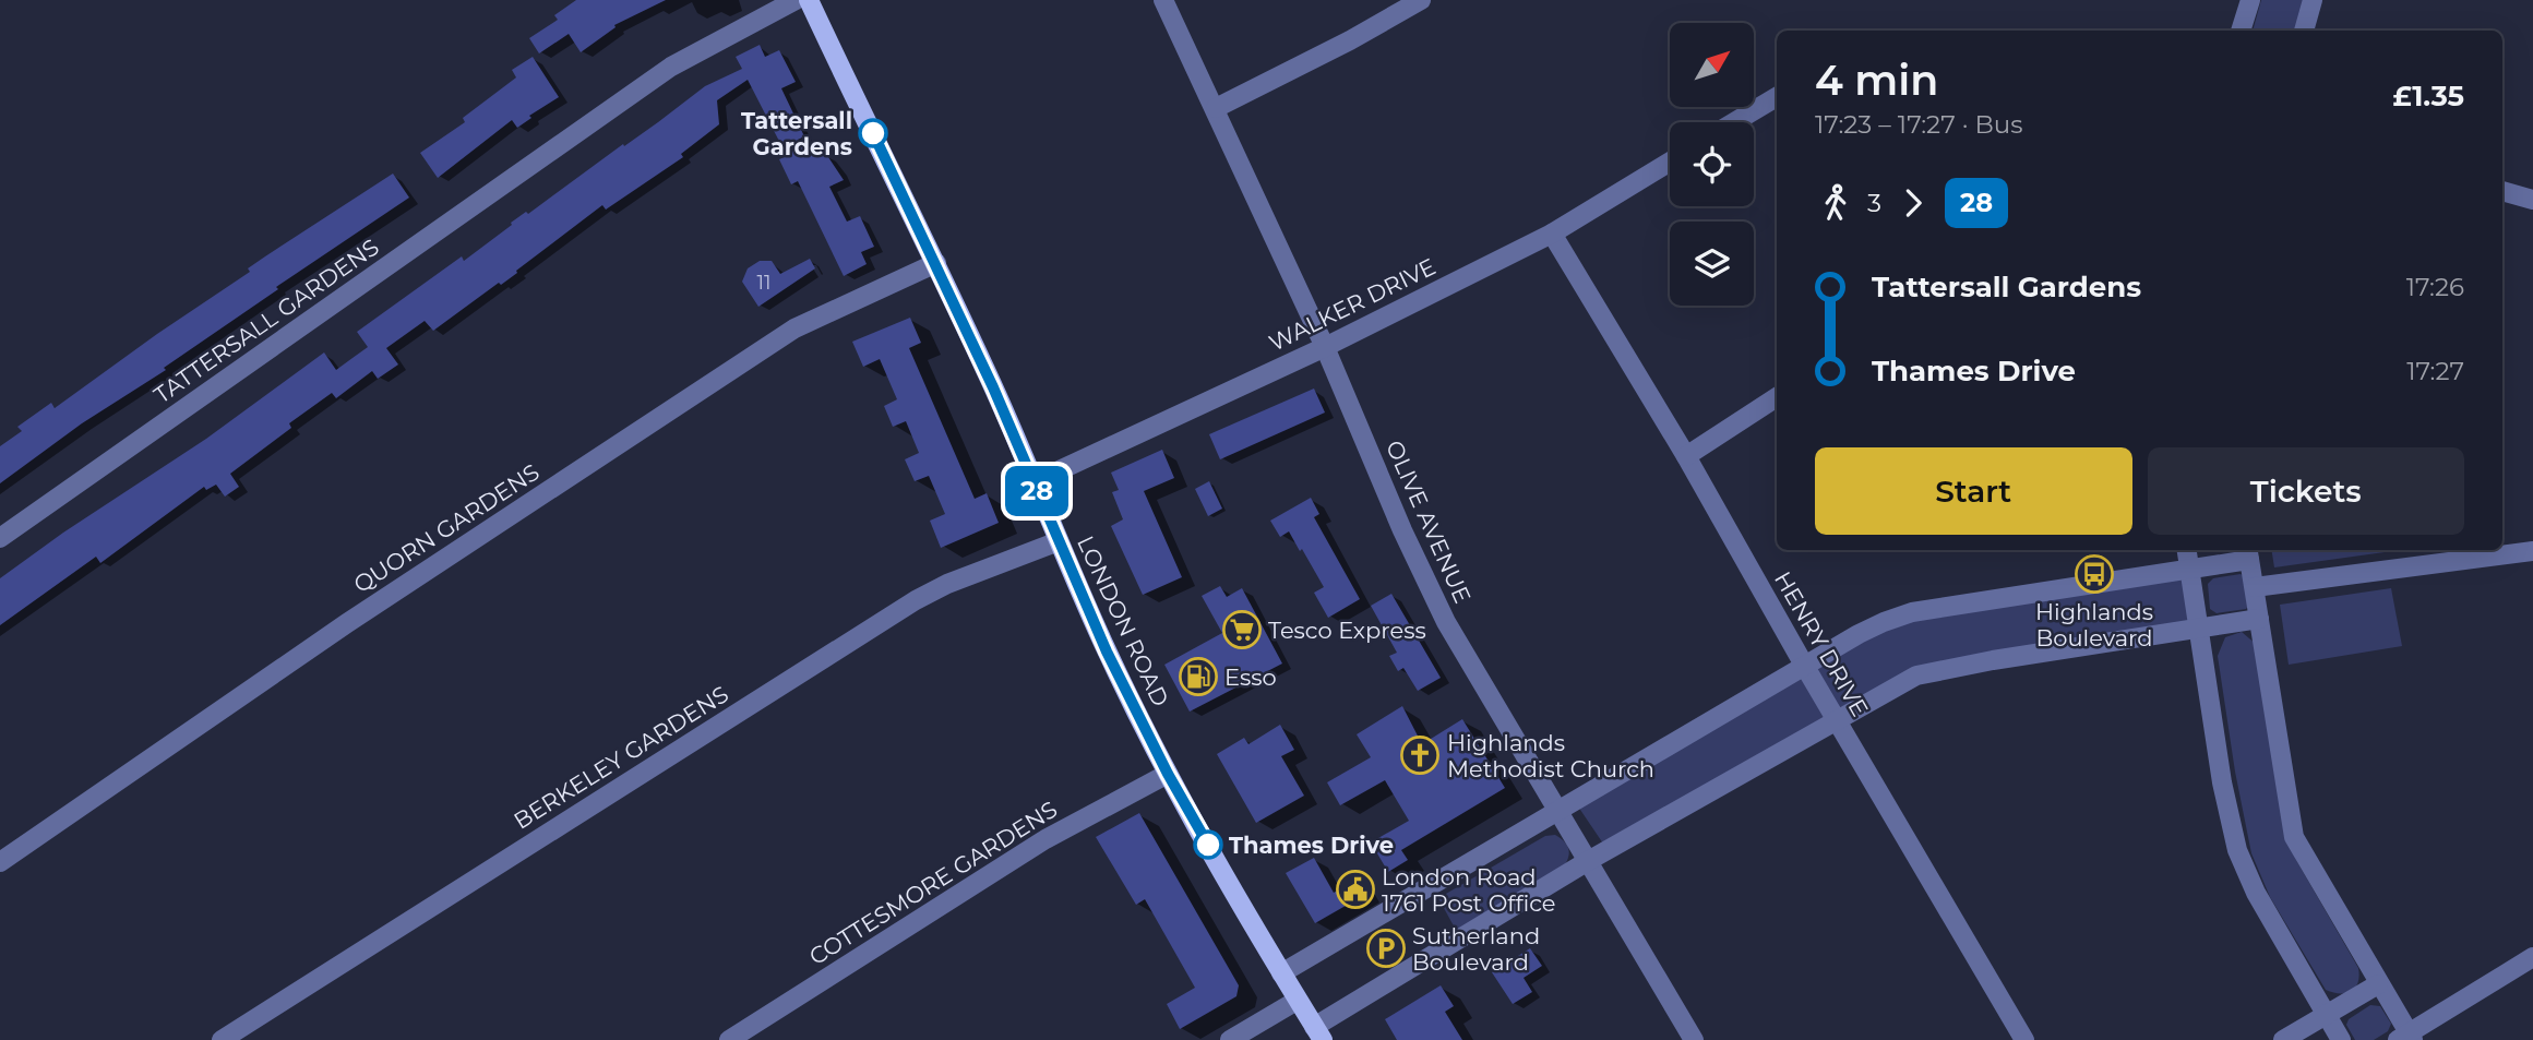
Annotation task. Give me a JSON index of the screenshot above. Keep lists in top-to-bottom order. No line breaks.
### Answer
{"streets":{"main road":["LONDON ROAD"],"street":["WALKER DRIVE","TATTERSALL GARDENS","OLIVE AVENUE","QUORN GARDENS","HENRY DRIVE","BERKELEY GARDENS","COTTESMORE GARDENS"]},"crossings":[["WALKER DRIVE","OLIVE AVENUE"],["WALKER DRIVE","LONDON ROAD"],["WALKER DRIVE","HENRY DRIVE"],["QUORN GARDENS","LONDON ROAD"],["LONDON ROAD","BERKELEY GARDENS"],["LONDON ROAD","COTTESMORE GARDENS"]],"places":{"other":["Tattersall Gardens","Thames Drive"],"bus stop":["Highlands Boulevard"],"supermarket":["Tesco Express"],"fuel station":["Esso"],"church":["Highlands Methodist Church"],"public building":["London Road 1761 Post Office"],"parking":["Sutherland Boulevard"]},"lines":["bus line 28"],"house_numbers":["11"],"north":"top right","page":{"on_map":"28","heading":["4 min","17:23 – 17:27 · Bus","£1.35"],"legs":["3","28"],"list":[{"name":"Tattersall Gardens","value":"17:26"},{"name":"Thames Drive","value":"17:27"}],"buttons":["Start","Tickets"]}}
